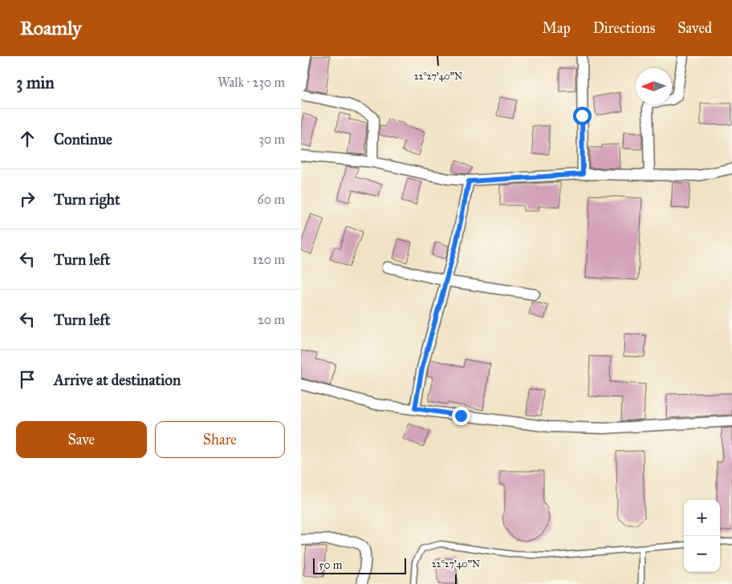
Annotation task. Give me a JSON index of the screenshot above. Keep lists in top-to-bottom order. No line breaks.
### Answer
{"scale_bar":"50 m","north":"left","page":{"header":"Roamly","nav":["Map","Directions","Saved"],"heading":["3 min","Walk · 230 m"],"list":[["Continue","30 m"],["Turn right","60 m"],["Turn left","120 m"],["Turn left","20 m"],"Arrive at destination"],"buttons":["Save","Share"],"map_buttons":["+","−"],"scale":"50 m"},"coordinates":["22°27'40\"N"]}
